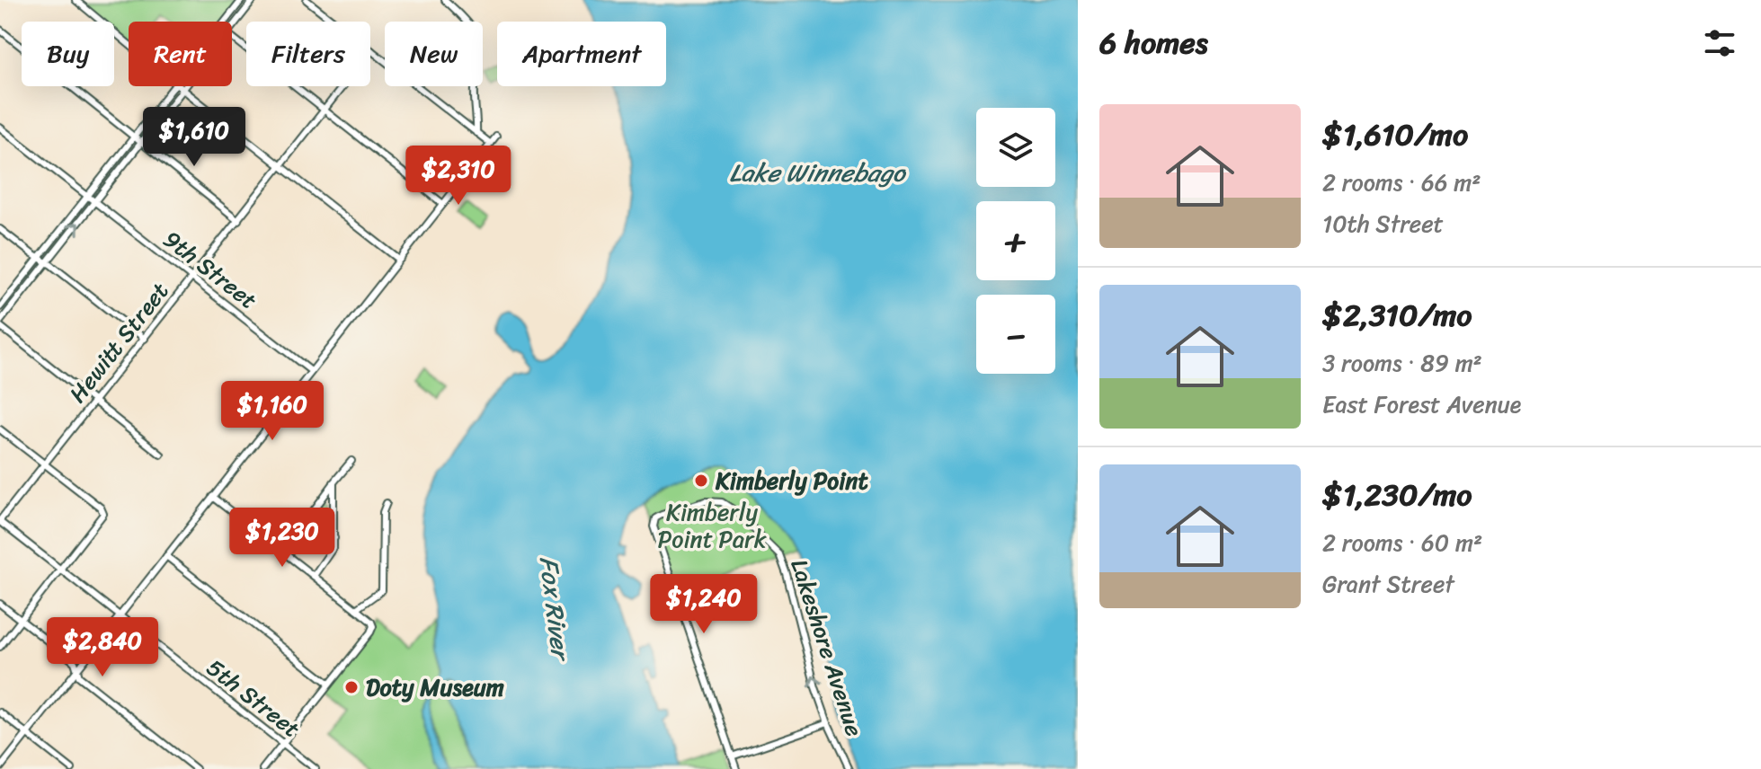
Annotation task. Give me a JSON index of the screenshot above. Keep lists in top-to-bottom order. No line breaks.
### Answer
{"streets":{"street":["9th Street","Hewitt Street","Lakeshore Avenue","5th Street"]},"crossings":[["9th Street","Hewitt Street"],["Hewitt Street","5th Street"]],"water":["Lake Winnebago","Fox River"],"parks":["Kimberly Point Park"],"places":["Kimberly Point","Doty Museum"],"page":{"heading":"6 homes","chip":["Buy","Rent","Filters","New","Apartment"],"list":[{"name":"$1,610/mo","note":"2 rooms · 66 m² · 10th Street"},{"name":"$2,310/mo","note":"3 rooms · 89 m² · East Forest Avenue"},{"name":"$1,230/mo","note":"2 rooms · 60 m² · Grant Street"}],"price":["$1,610","$2,310","$1,160","$1,230","$1,240","$2,840"],"map_buttons":["+","−"]}}
